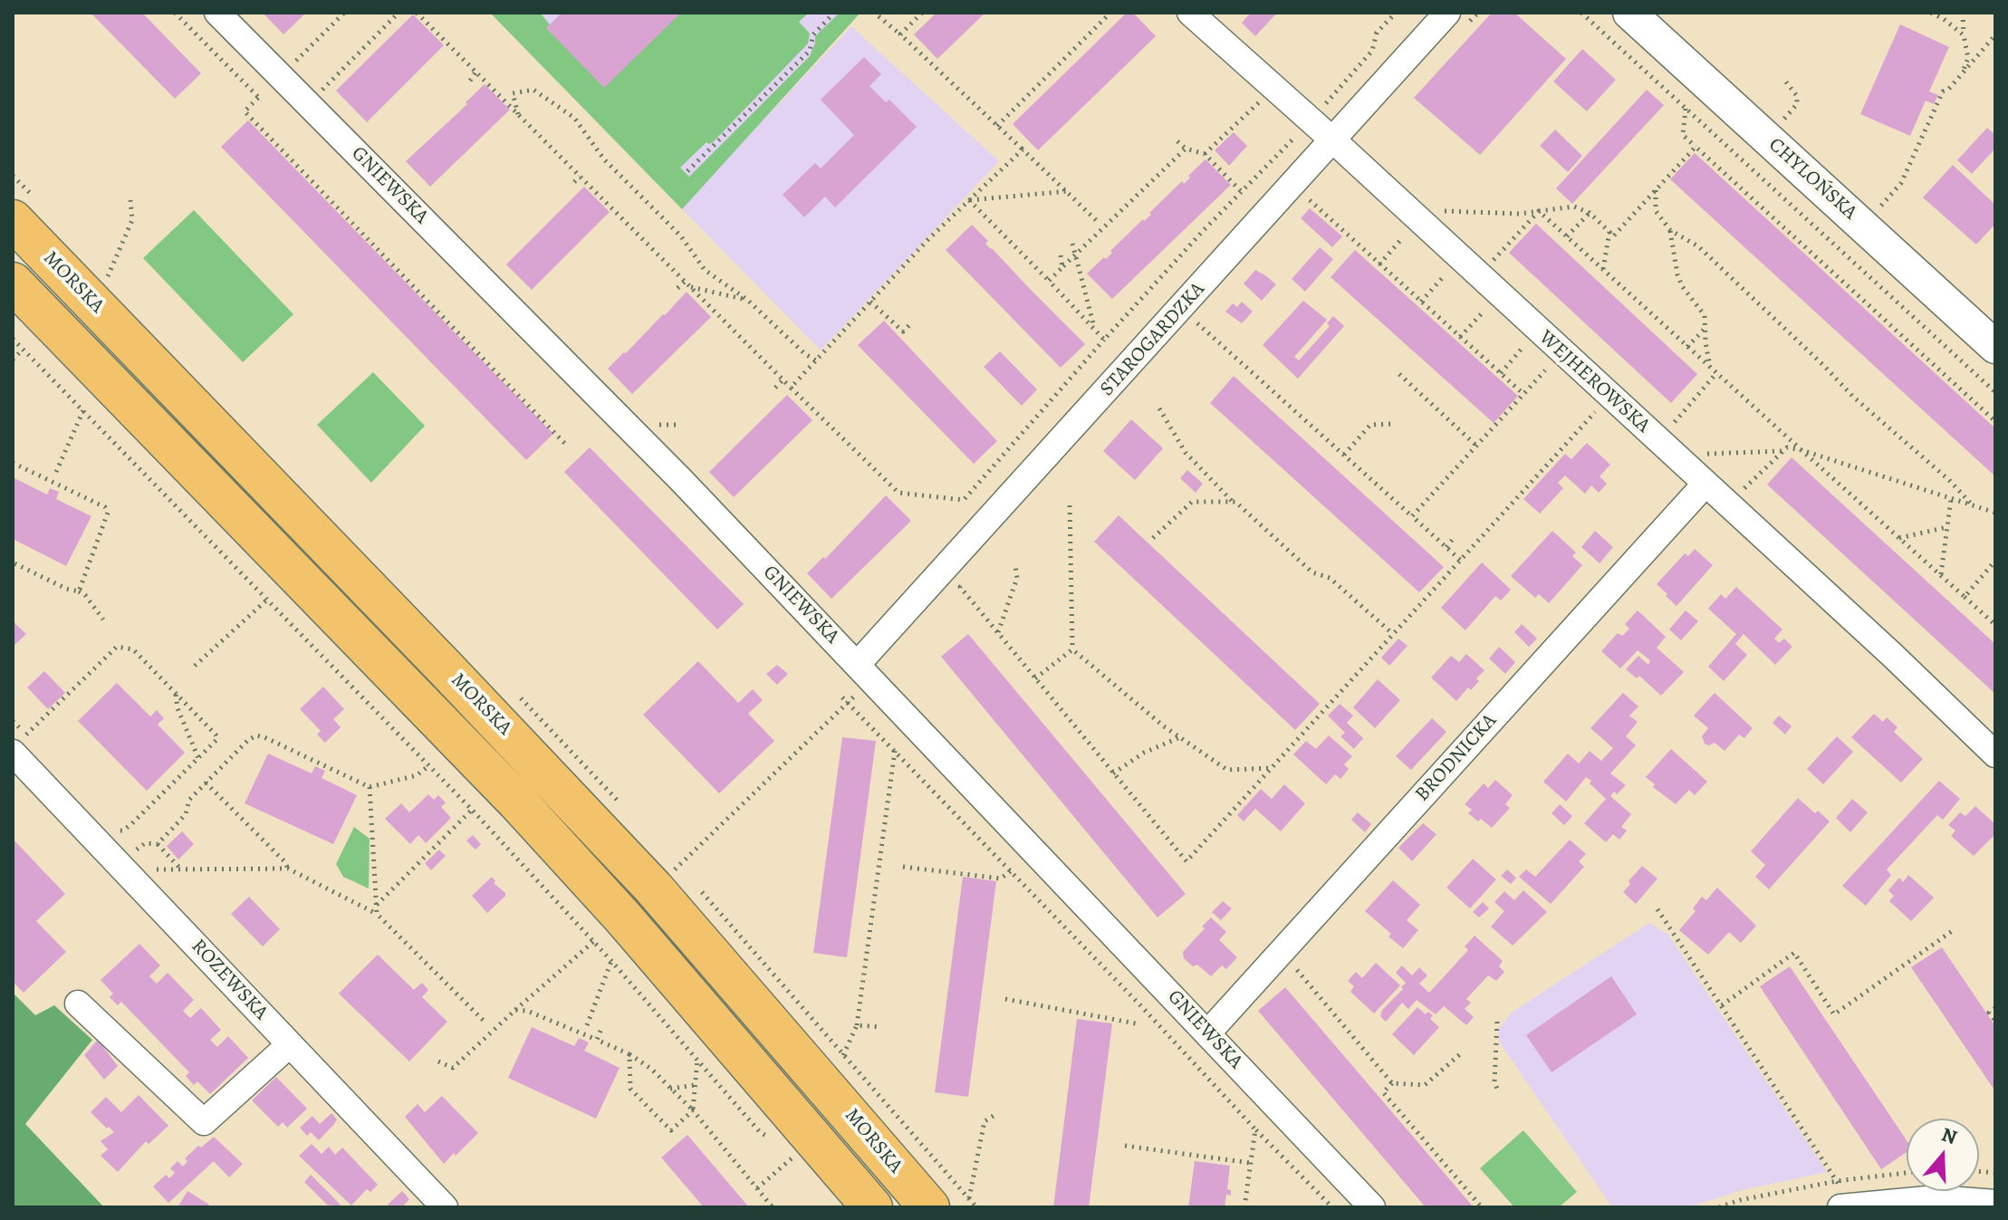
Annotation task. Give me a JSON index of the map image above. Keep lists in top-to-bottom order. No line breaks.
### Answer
{"streets":{"main road":["MORSKA"],"street":["CHYLOŃSKA","GNIEWSKA","STAROGARDZKA","WEJHEROWSKA","BRODNICKA","ROZEWSKA"]},"crossings":[["GNIEWSKA","STAROGARDZKA"],["GNIEWSKA","BRODNICKA"],["STAROGARDZKA","WEJHEROWSKA"],["WEJHEROWSKA","BRODNICKA"]],"north":"top"}
